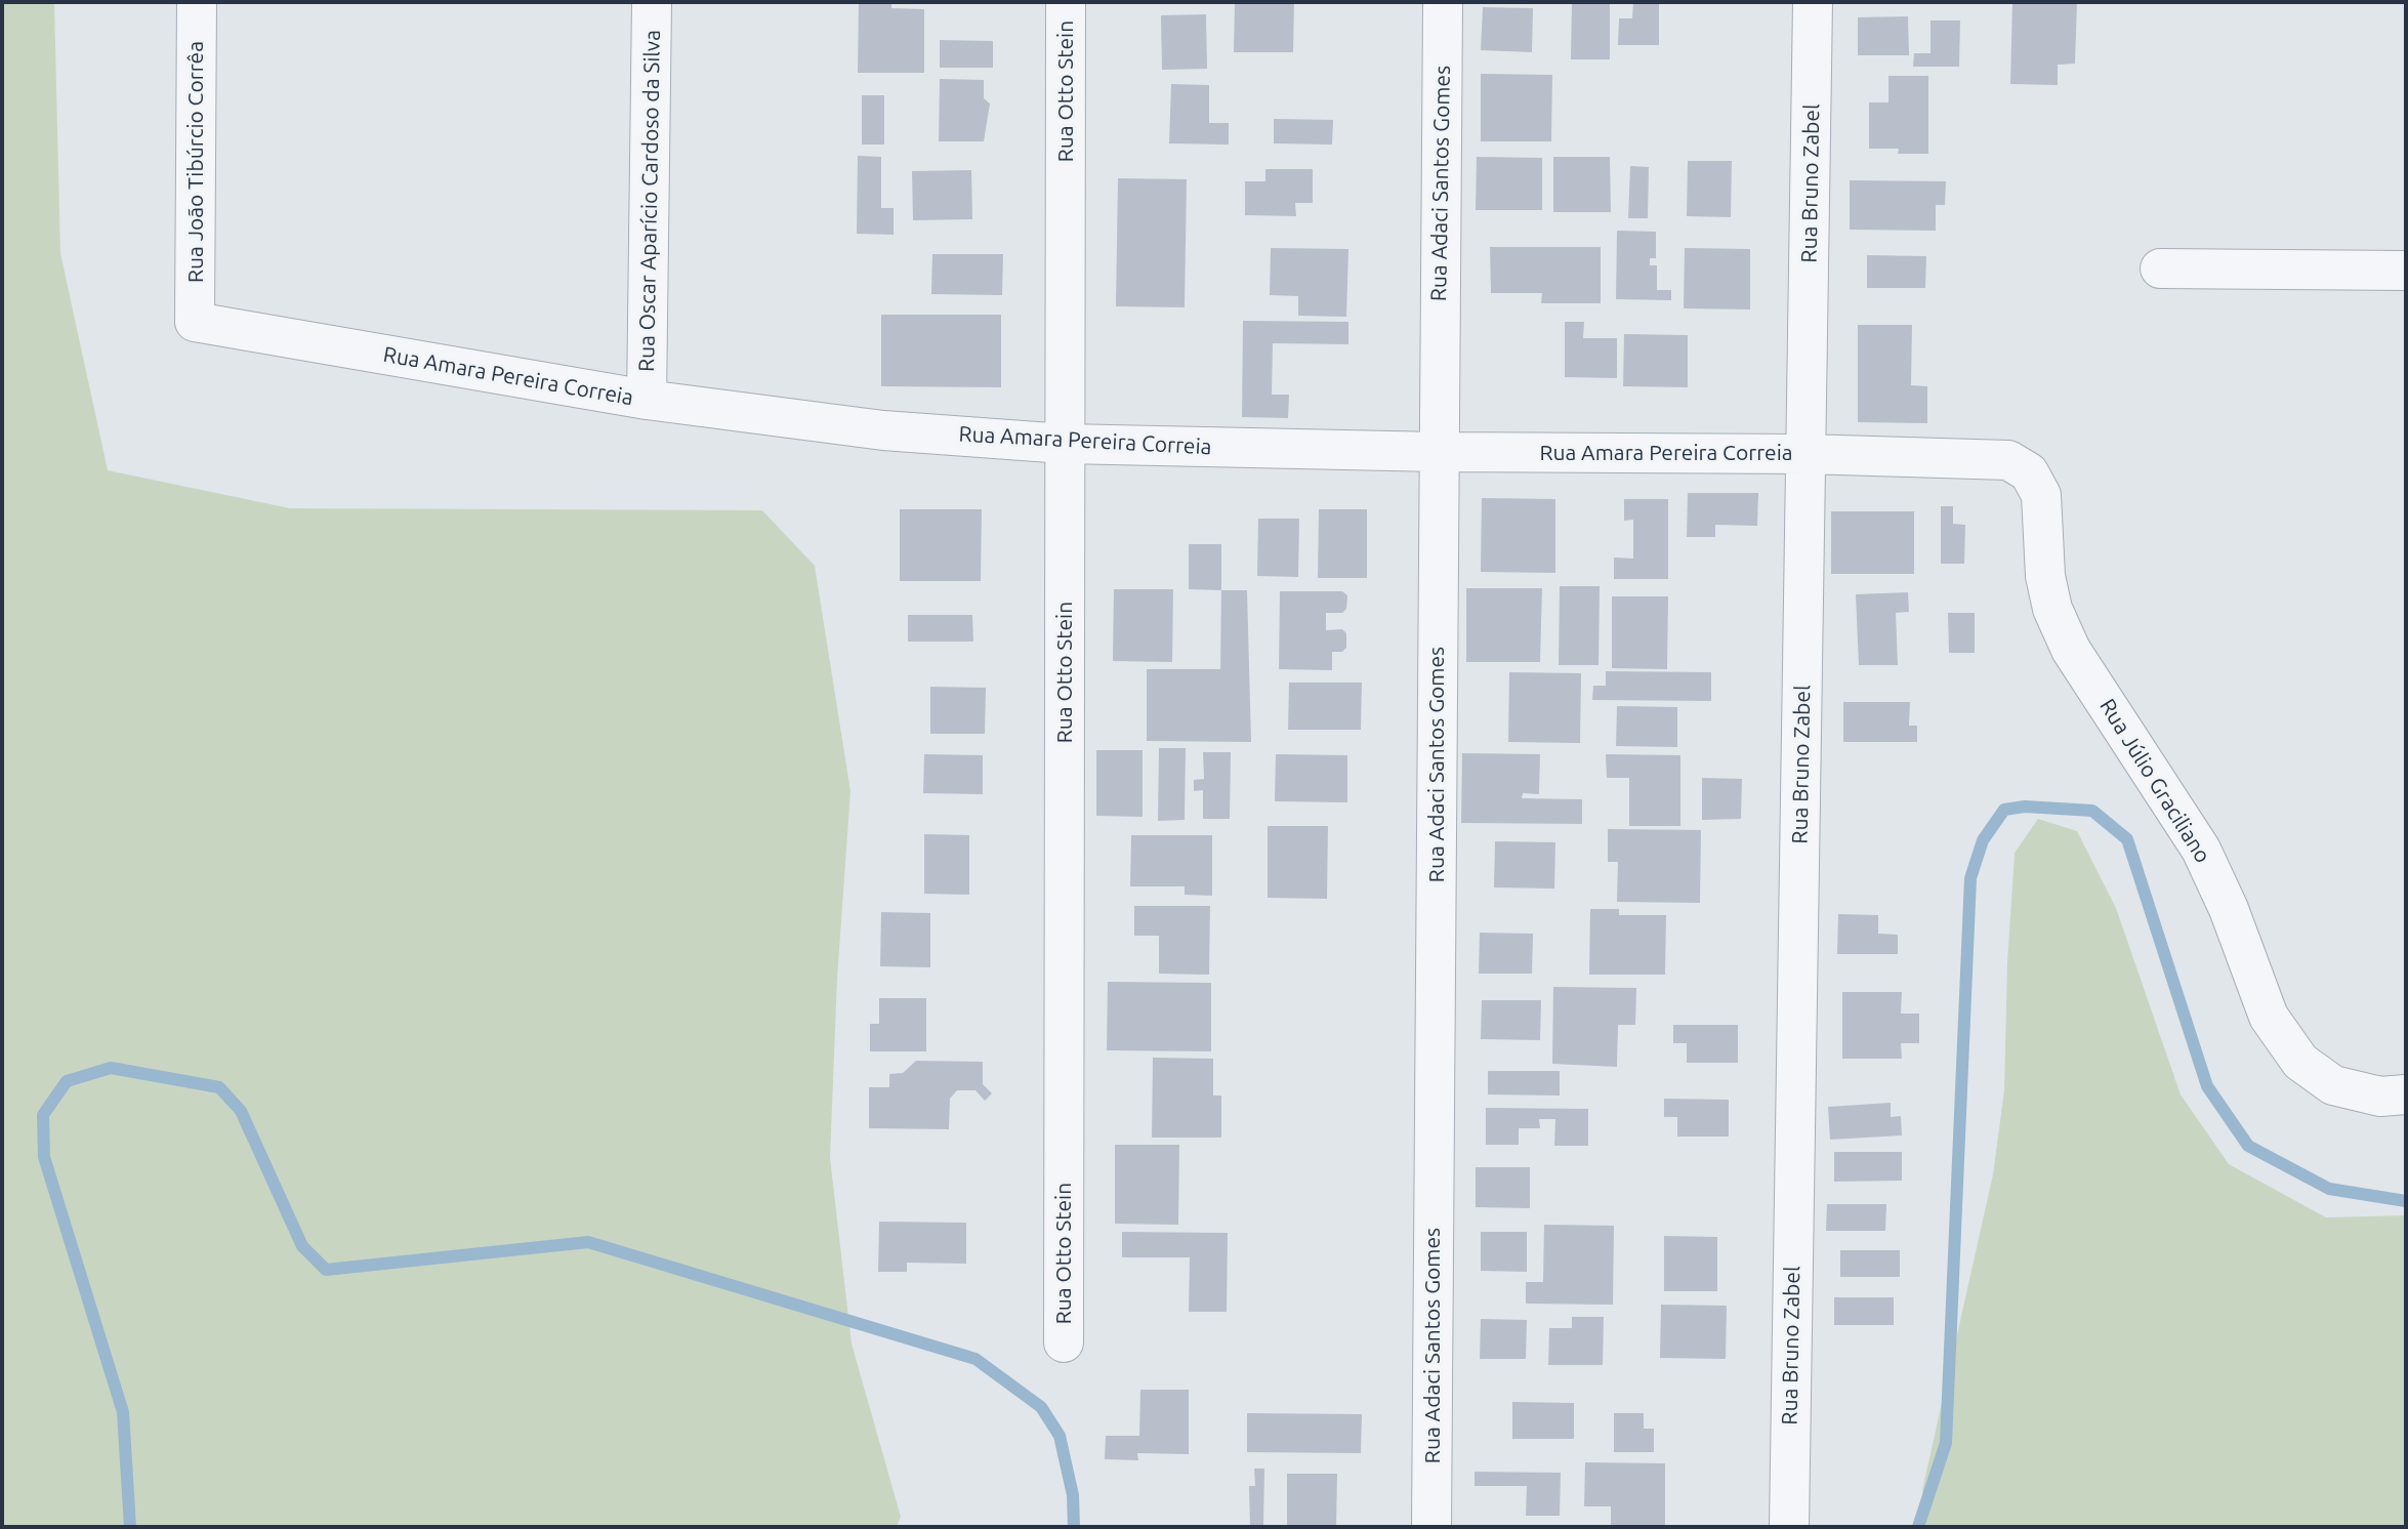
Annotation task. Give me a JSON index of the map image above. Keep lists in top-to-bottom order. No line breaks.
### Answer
{"streets":{"street":["Rua Otto Stein","Rua João Tibúrcio Corrêa","Rua Adaci Santos Gomes","Rua Bruno Zabel","Rua Oscar Aparício Cardoso da Silva","Rua Amara Pereira Correia","Rua Júlio Graciliano"]},"crossings":[["Rua Otto Stein","Rua Amara Pereira Correia"],["Rua João Tibúrcio Corrêa","Rua Amara Pereira Correia"],["Rua Adaci Santos Gomes","Rua Amara Pereira Correia"],["Rua Bruno Zabel","Rua Amara Pereira Correia"],["Rua Oscar Aparício Cardoso da Silva","Rua Amara Pereira Correia"],["Rua Amara Pereira Correia","Rua Júlio Graciliano"]]}
